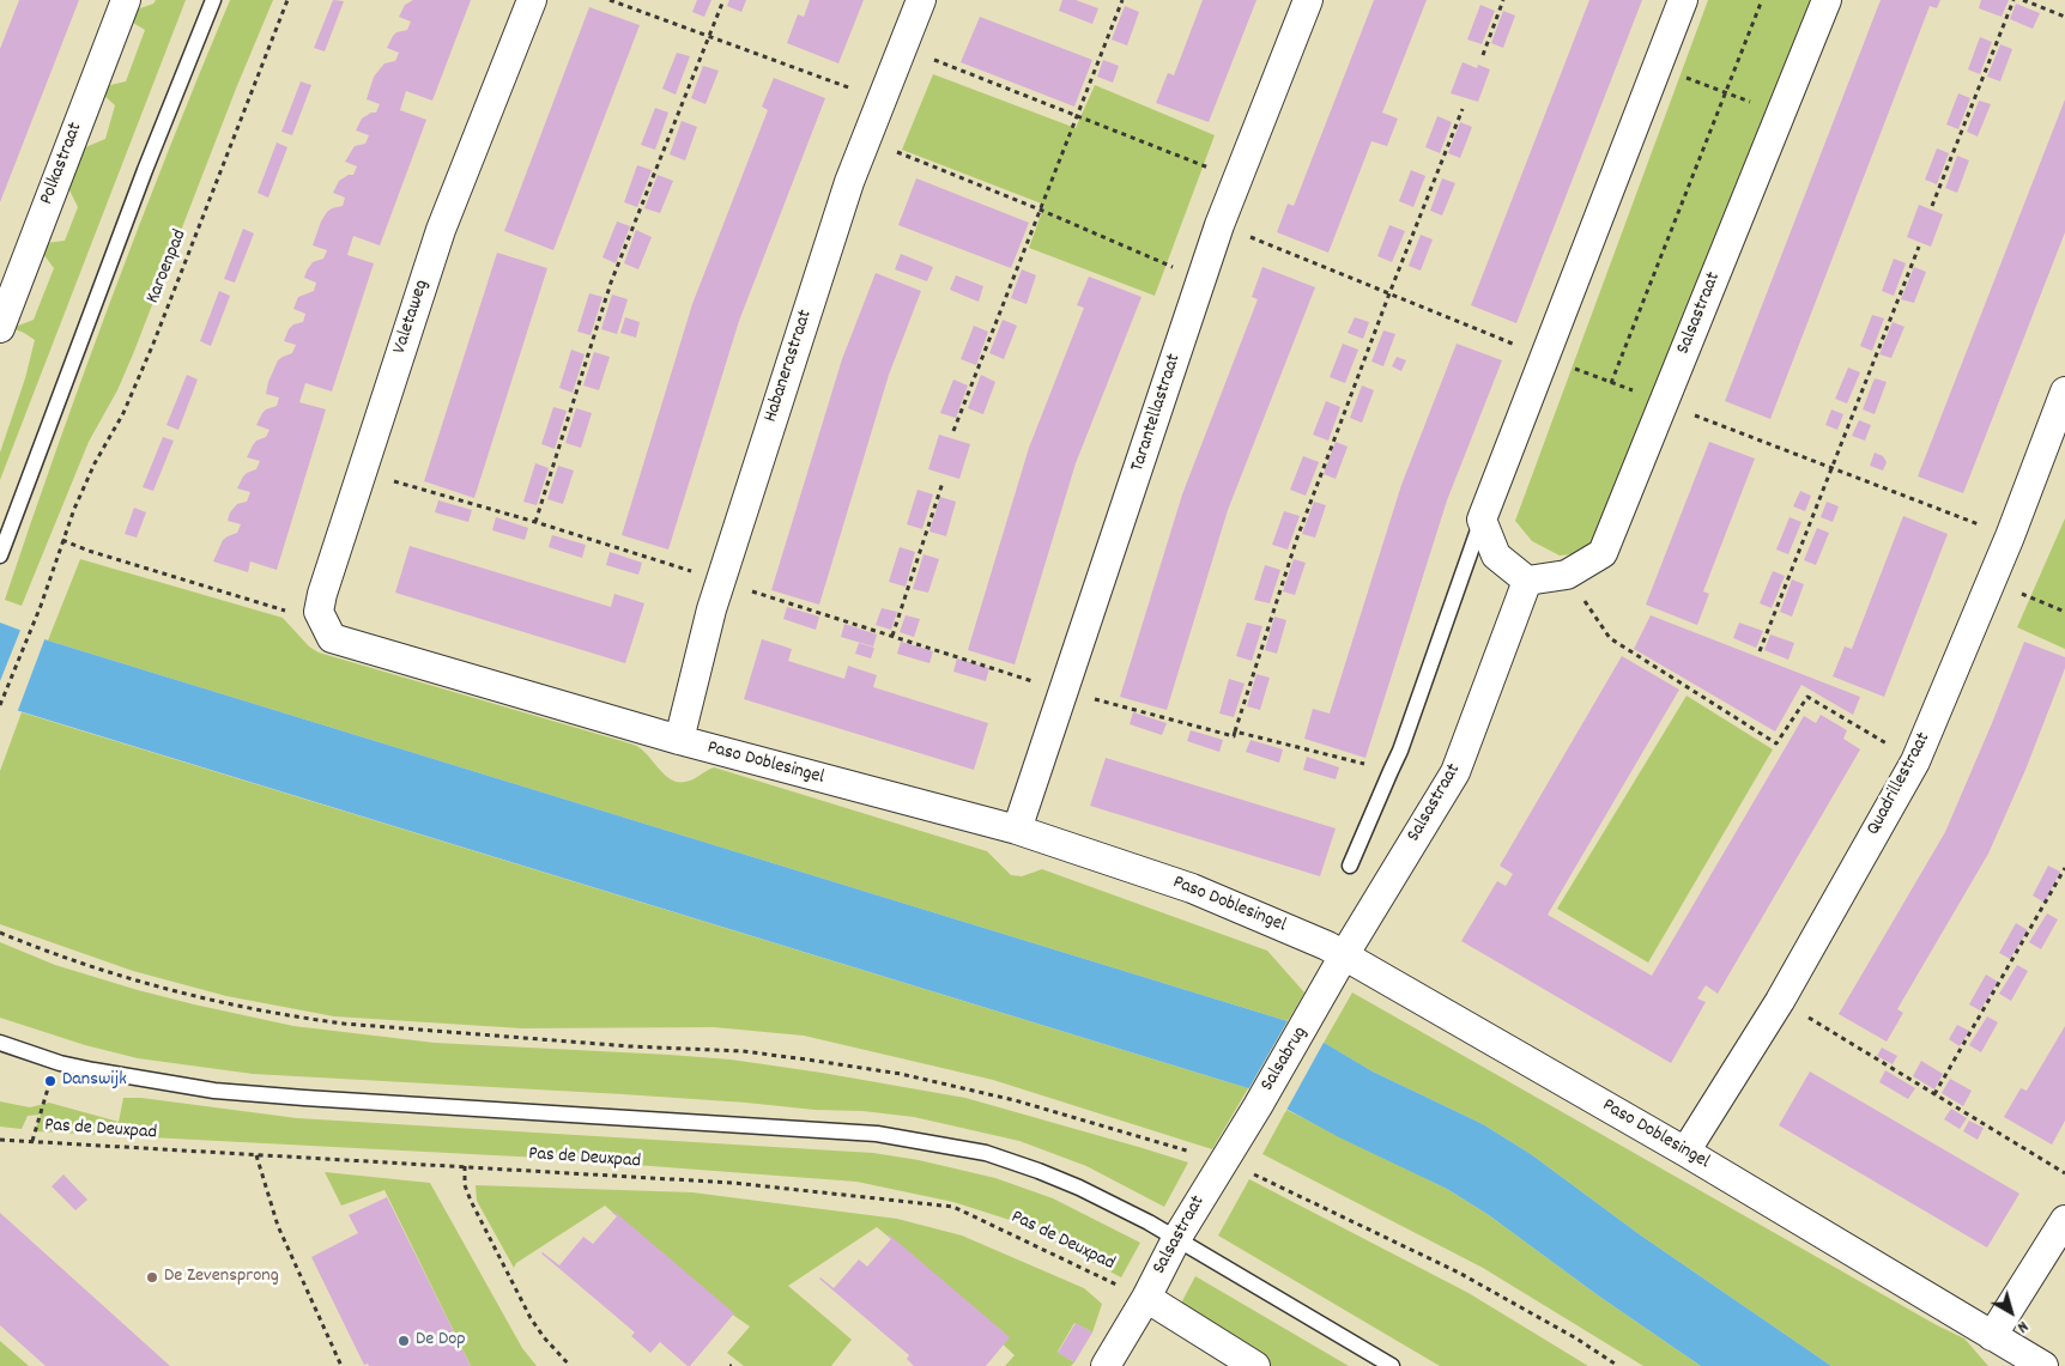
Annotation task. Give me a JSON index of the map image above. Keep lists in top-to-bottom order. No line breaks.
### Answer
{"streets":{"street":["Polkastraat","Salsastraat","Valetaweg","Habanerastraat","Tarantellastraat","Paso Doblesingel","Quadrillestraat","Salsabrug"],"path":["Karoenpad","Pas de Deuxpad"]},"crossings":[["Salsastraat","Paso Doblesingel"],["Salsastraat","Salsabrug"],["Salsastraat","Pas de Deuxpad"],["Valetaweg","Paso Doblesingel"],["Habanerastraat","Paso Doblesingel"],["Tarantellastraat","Paso Doblesingel"],["Paso Doblesingel","Quadrillestraat"]],"places":["Danswijk","De Zevensprong","De Dop"],"north":"bottom right"}
